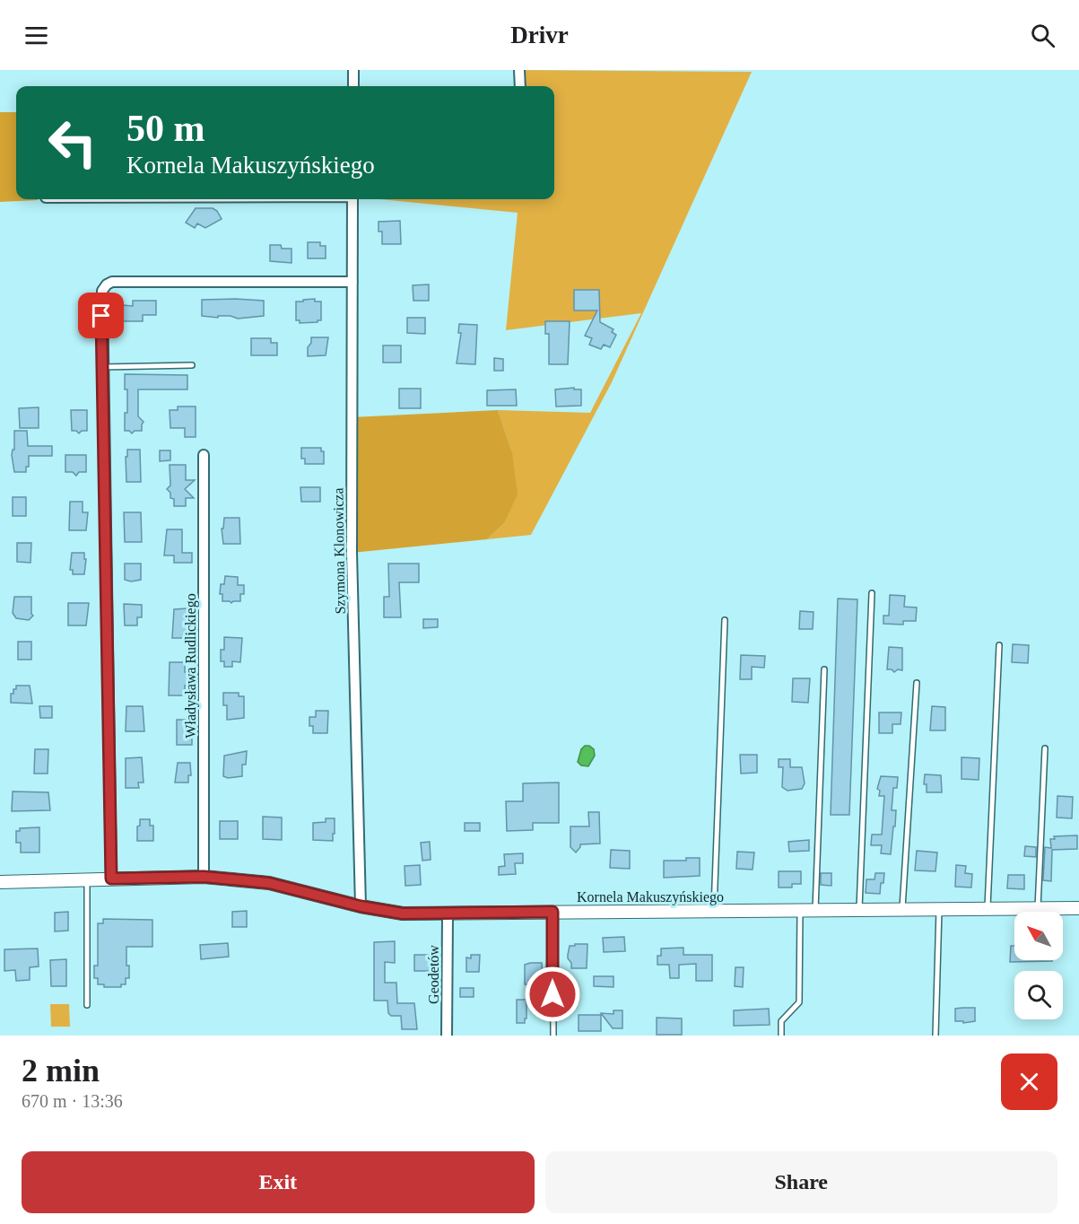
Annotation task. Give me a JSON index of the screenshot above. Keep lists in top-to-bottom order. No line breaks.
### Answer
{"streets":{"street":["Szymona Klonowicza","Władysława Rudlickiego","Kornela Makuszyńskiego","Geodetów"]},"crossings":[["Szymona Klonowicza","Kornela Makuszyńskiego"],["Władysława Rudlickiego","Kornela Makuszyńskiego"],["Kornela Makuszyńskiego","Geodetów"]],"north":"top left","page":{"header":"Drivr","turn":["50 m","Kornela Makuszyńskiego"],"heading":["2 min","670 m · 13:36"],"buttons":["Exit","Share"]}}
